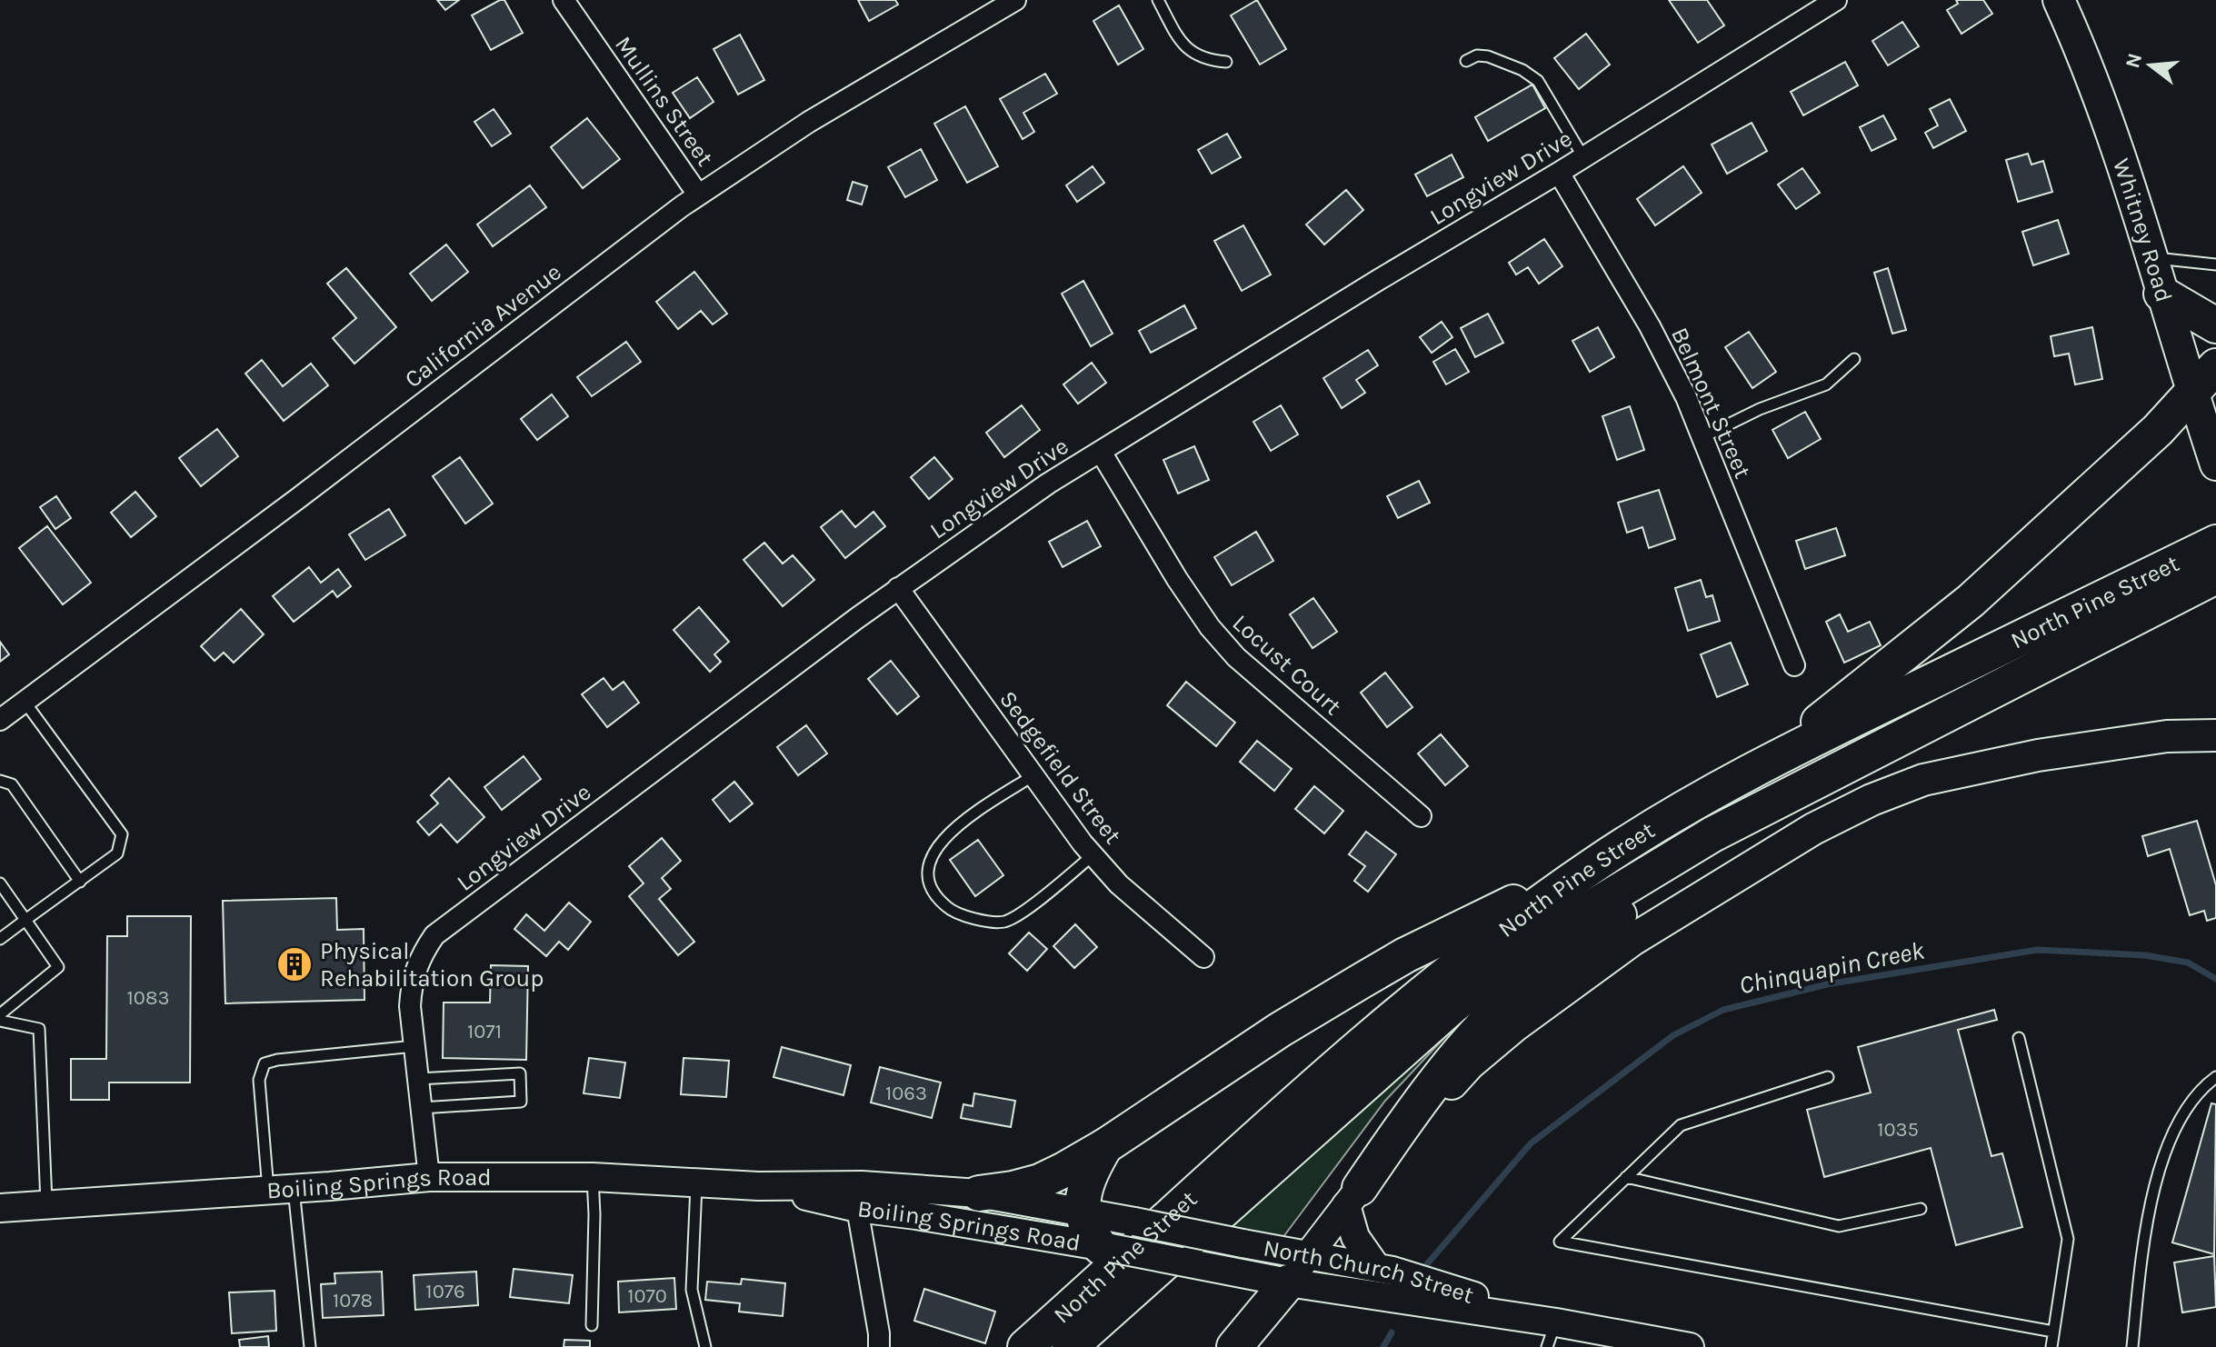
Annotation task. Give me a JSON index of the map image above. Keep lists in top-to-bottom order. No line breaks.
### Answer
{"streets":{"highway":["North Pine Street"],"main road":["Whitney Road","Boiling Springs Road","North Church Street"],"street":["Mullins Street","Longview Drive","California Avenue","Belmont Street","Locust Court","Sedgefield Street"]},"crossings":[["Mullins Street","California Avenue"],["Longview Drive","Belmont Street"],["Longview Drive","Locust Court"],["Longview Drive","Sedgefield Street"],["Longview Drive","Boiling Springs Road"],["Boiling Springs Road","North Church Street"]],"water":["Chinquapin Creek"],"places":{"building":["Physical Rehabilitation Group"]},"house_numbers":["1083","1071","1063","1035","1076","1070","1078"],"north":"left"}
